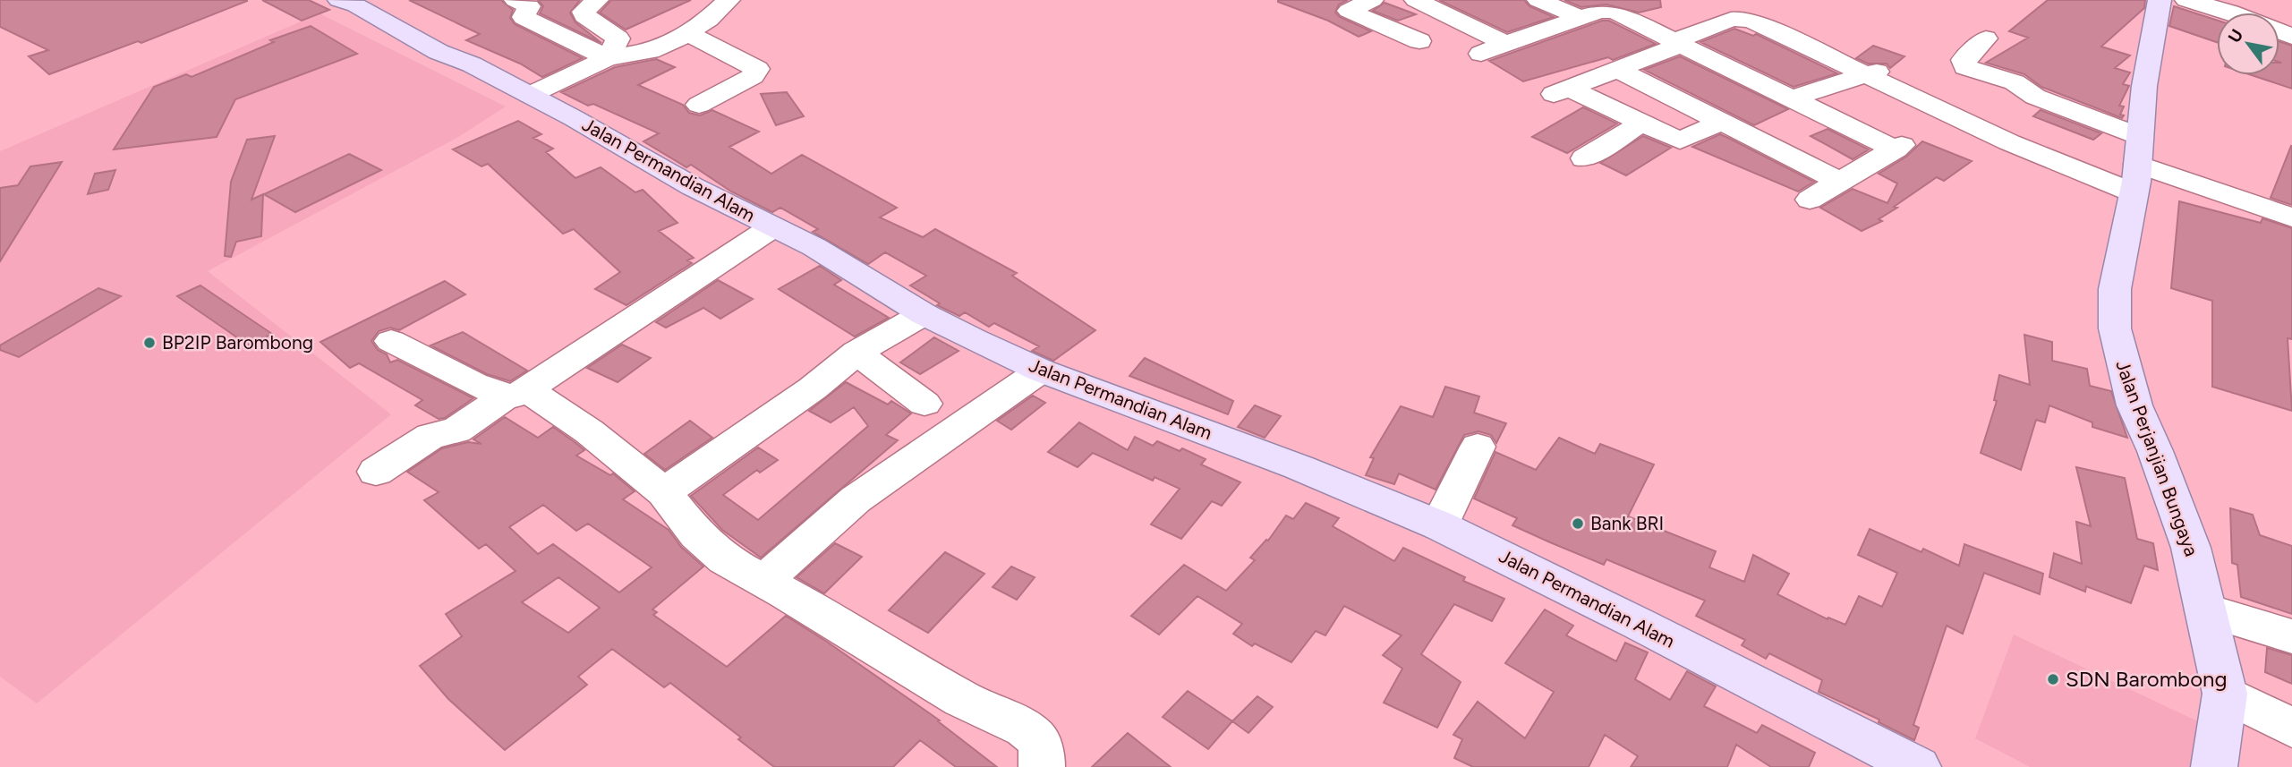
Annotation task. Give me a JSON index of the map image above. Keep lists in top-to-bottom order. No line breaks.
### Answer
{"streets":{"main road":["Jalan Permandian Alam","Jalan Perjanjian Bungaya"]},"places":["BP2IP Barombong","Bank BRI","SDN Barombong"],"north":"top left"}
